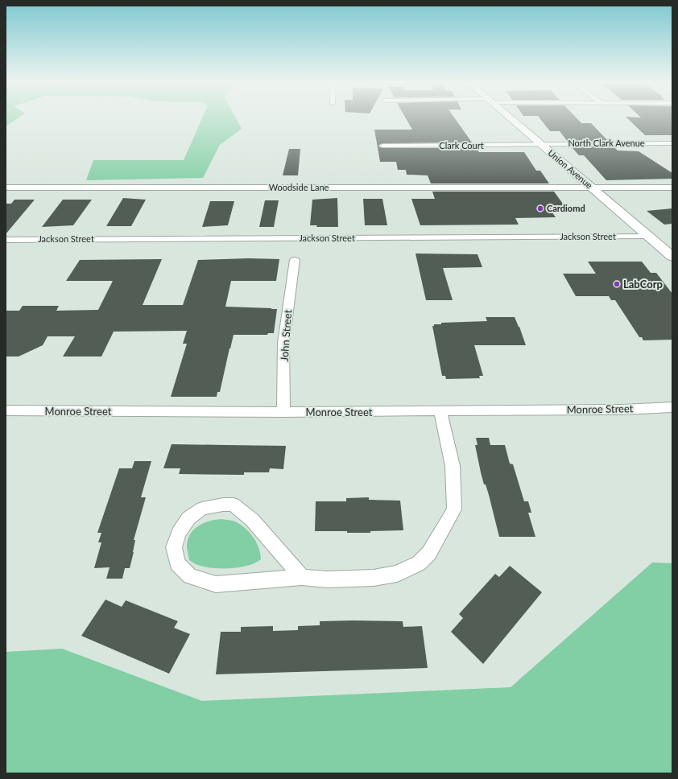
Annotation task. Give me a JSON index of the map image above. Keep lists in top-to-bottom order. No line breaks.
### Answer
{"streets":{"street":["North Clark Avenue","Clark Court","Union Avenue","Woodside Lane","Jackson Street","John Street","Monroe Street"]},"crossings":[["North Clark Avenue","Clark Court"],["North Clark Avenue","Union Avenue"],["Clark Court","Union Avenue"],["Union Avenue","Woodside Lane"],["Union Avenue","Jackson Street"],["John Street","Monroe Street"]],"places":["Cardiomd","LabCorp"]}
